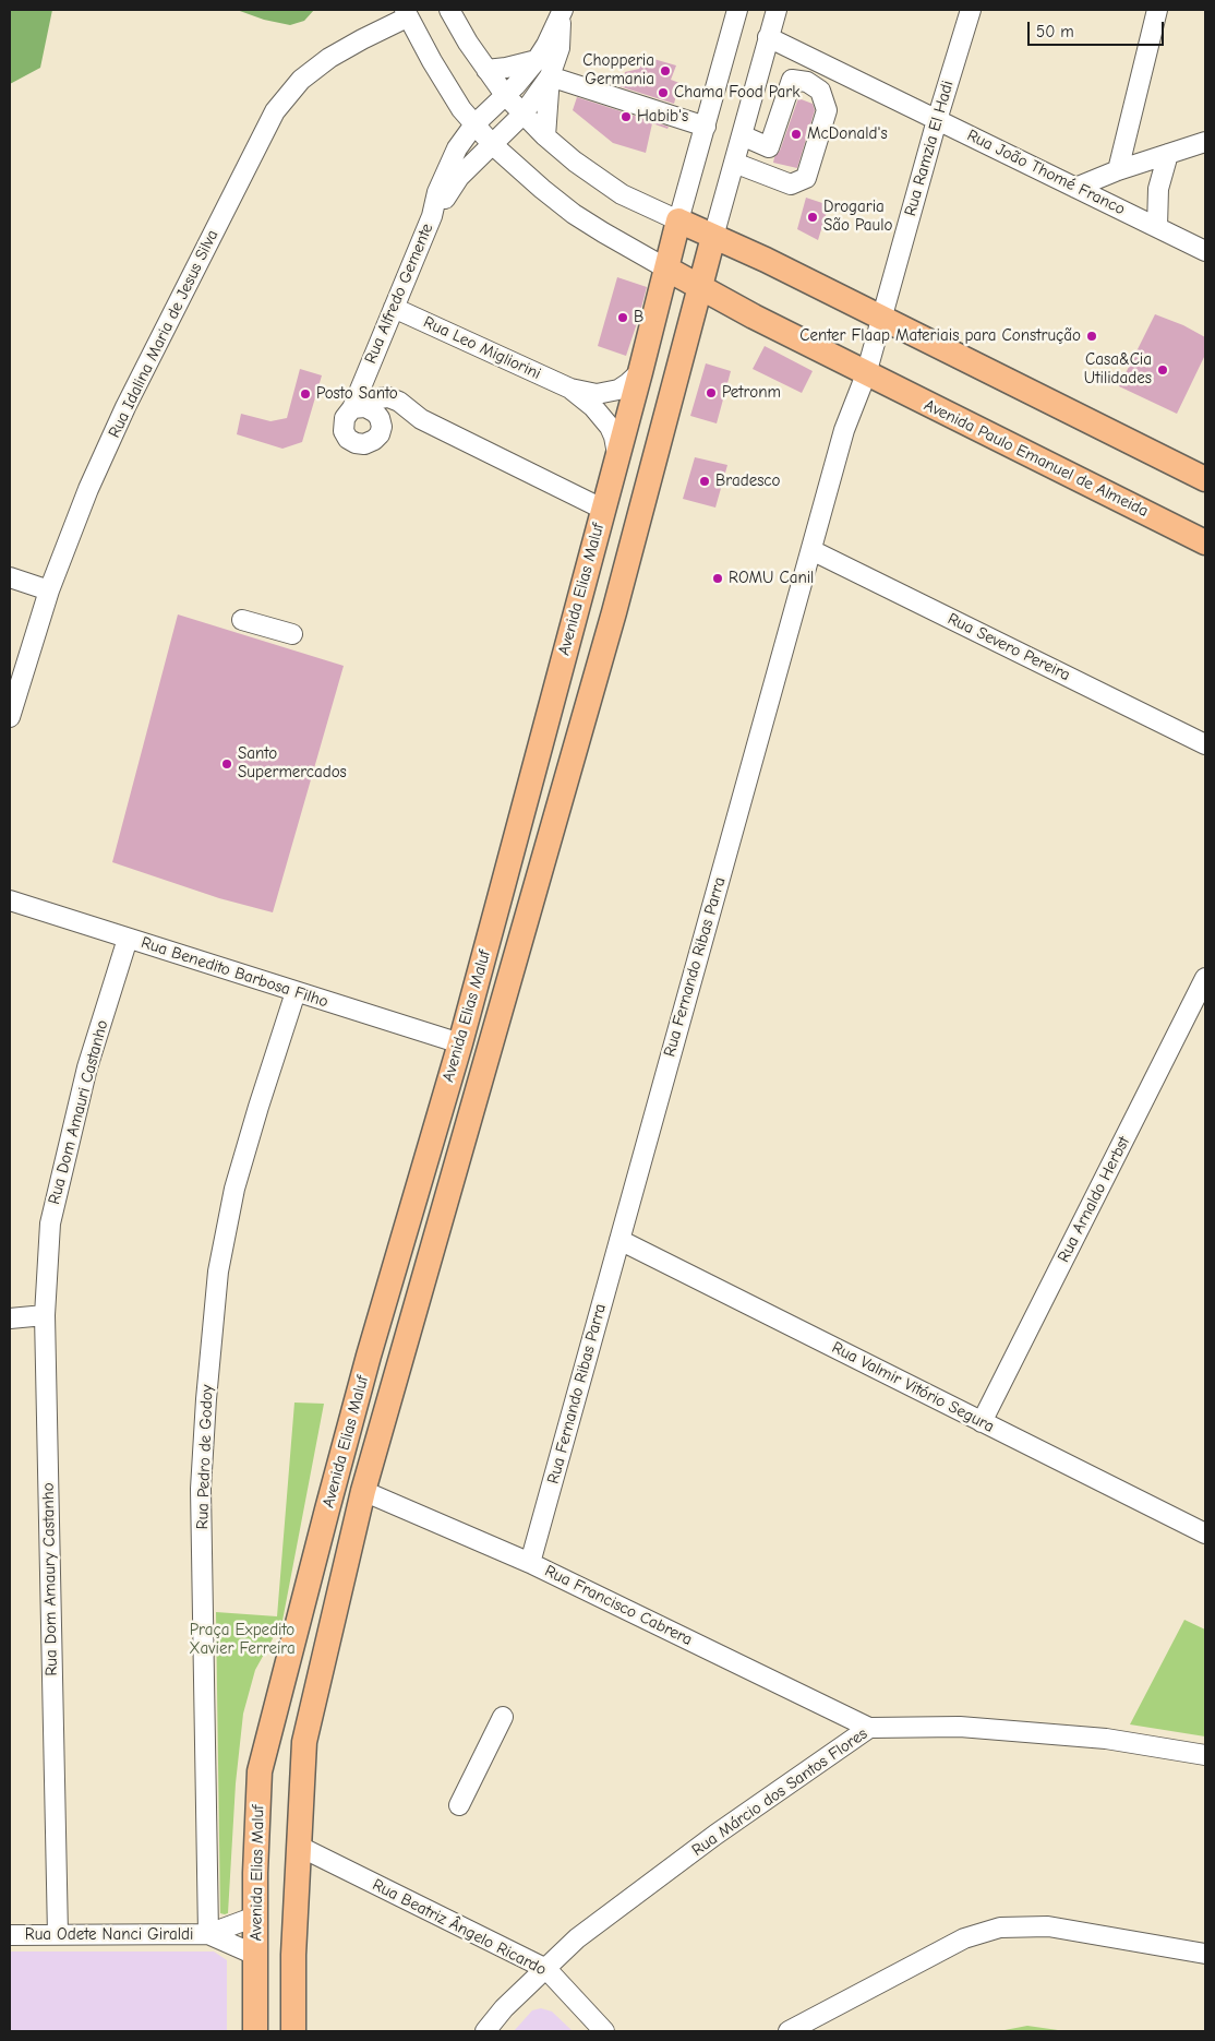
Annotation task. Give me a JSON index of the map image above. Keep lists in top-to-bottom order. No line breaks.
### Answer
{"streets":{"main road":["Avenida Paulo Emanuel de Almeida","Avenida Elias Maluf"],"street":["Rua Ramzia El Hadi","Rua João Thomé Franco","Rua Alfredo Gemente","Rua Idalina Maria de Jesus Silva","Rua Leo Migliorini","Rua Severo Pereira","Rua Fernando Ribas Parra","Rua Benedito Barbosa Filho","Rua Dom Amauri Castanho","Rua Arnaldo Herbst","Rua Valmir Vitório Segura","Rua Pedro de Godoy","Rua Dom Amaury Castanho","Rua Francisco Cabrera","Rua Márcio dos Santos Flores","Rua Beatriz Ângelo Ricardo","Rua Odete Nanci Giraldi"]},"crossings":[["Rua Ramzia El Hadi","Rua João Thomé Franco"],["Rua João Thomé Franco","Avenida Elias Maluf"],["Rua Alfredo Gemente","Rua Leo Migliorini"],["Rua Alfredo Gemente","Avenida Elias Maluf"],["Rua Leo Migliorini","Avenida Elias Maluf"],["Avenida Paulo Emanuel de Almeida","Avenida Elias Maluf"],["Avenida Paulo Emanuel de Almeida","Rua Fernando Ribas Parra"],["Avenida Elias Maluf","Rua Benedito Barbosa Filho"],["Avenida Elias Maluf","Rua Francisco Cabrera"],["Avenida Elias Maluf","Rua Beatriz Ângelo Ricardo"],["Avenida Elias Maluf","Rua Odete Nanci Giraldi"],["Rua Severo Pereira","Rua Fernando Ribas Parra"],["Rua Fernando Ribas Parra","Rua Valmir Vitório Segura"],["Rua Fernando Ribas Parra","Rua Francisco Cabrera"],["Rua Benedito Barbosa Filho","Rua Dom Amauri Castanho"],["Rua Benedito Barbosa Filho","Rua Pedro de Godoy"],["Rua Dom Amauri Castanho","Rua Dom Amaury Castanho"],["Rua Arnaldo Herbst","Rua Valmir Vitório Segura"],["Rua Pedro de Godoy","Rua Odete Nanci Giraldi"],["Rua Dom Amaury Castanho","Rua Odete Nanci Giraldi"],["Rua Francisco Cabrera","Rua Márcio dos Santos Flores"],["Rua Márcio dos Santos Flores","Rua Beatriz Ângelo Ricardo"]],"parks":["Praça Expedito Xavier Ferreira"],"places":["Chopperia Germania","Chama Food Park","Habib's","McDonald's","Drogaria São Paulo","B","Center Flaap Materiais para Construção","Casa&Cia Utilidades","Petronm","Posto Santo","Bradesco","ROMU Canil","Santo Supermercados"],"scale_bar":"50 m"}
